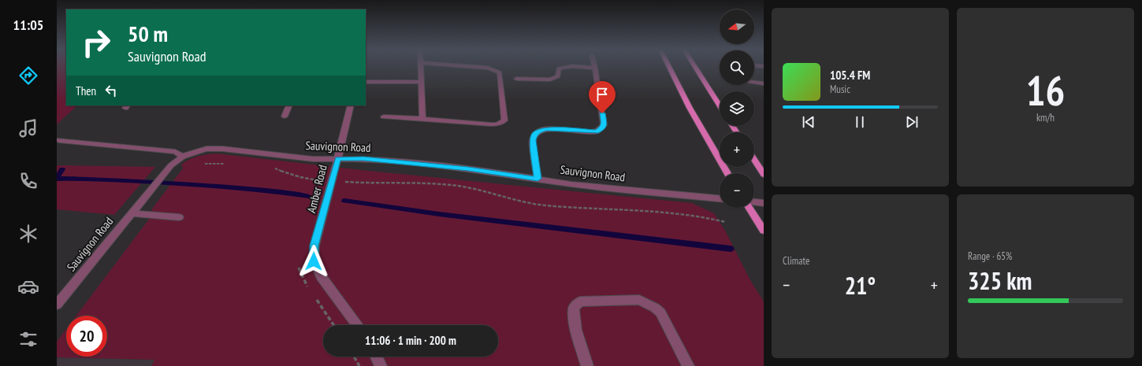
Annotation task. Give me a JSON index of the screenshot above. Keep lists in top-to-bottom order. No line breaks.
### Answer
{"streets":{"street":["Sauvignon Road","Amber Road"]},"crossings":[["Sauvignon Road","Amber Road"]],"north":"left","page":{"tabs":"11:05","tile":[["16","km/h"],"Climate",["Range · 65%","325 km"]],"map_buttons":["+","−"],"turn":["50 m","Sauvignon Road"],"song":["105.4 FM","Music"],"then":"Then","heat":["−","21°","+"],"limit":"20","trip":"11:06 · 1 min · 200 m"}}
